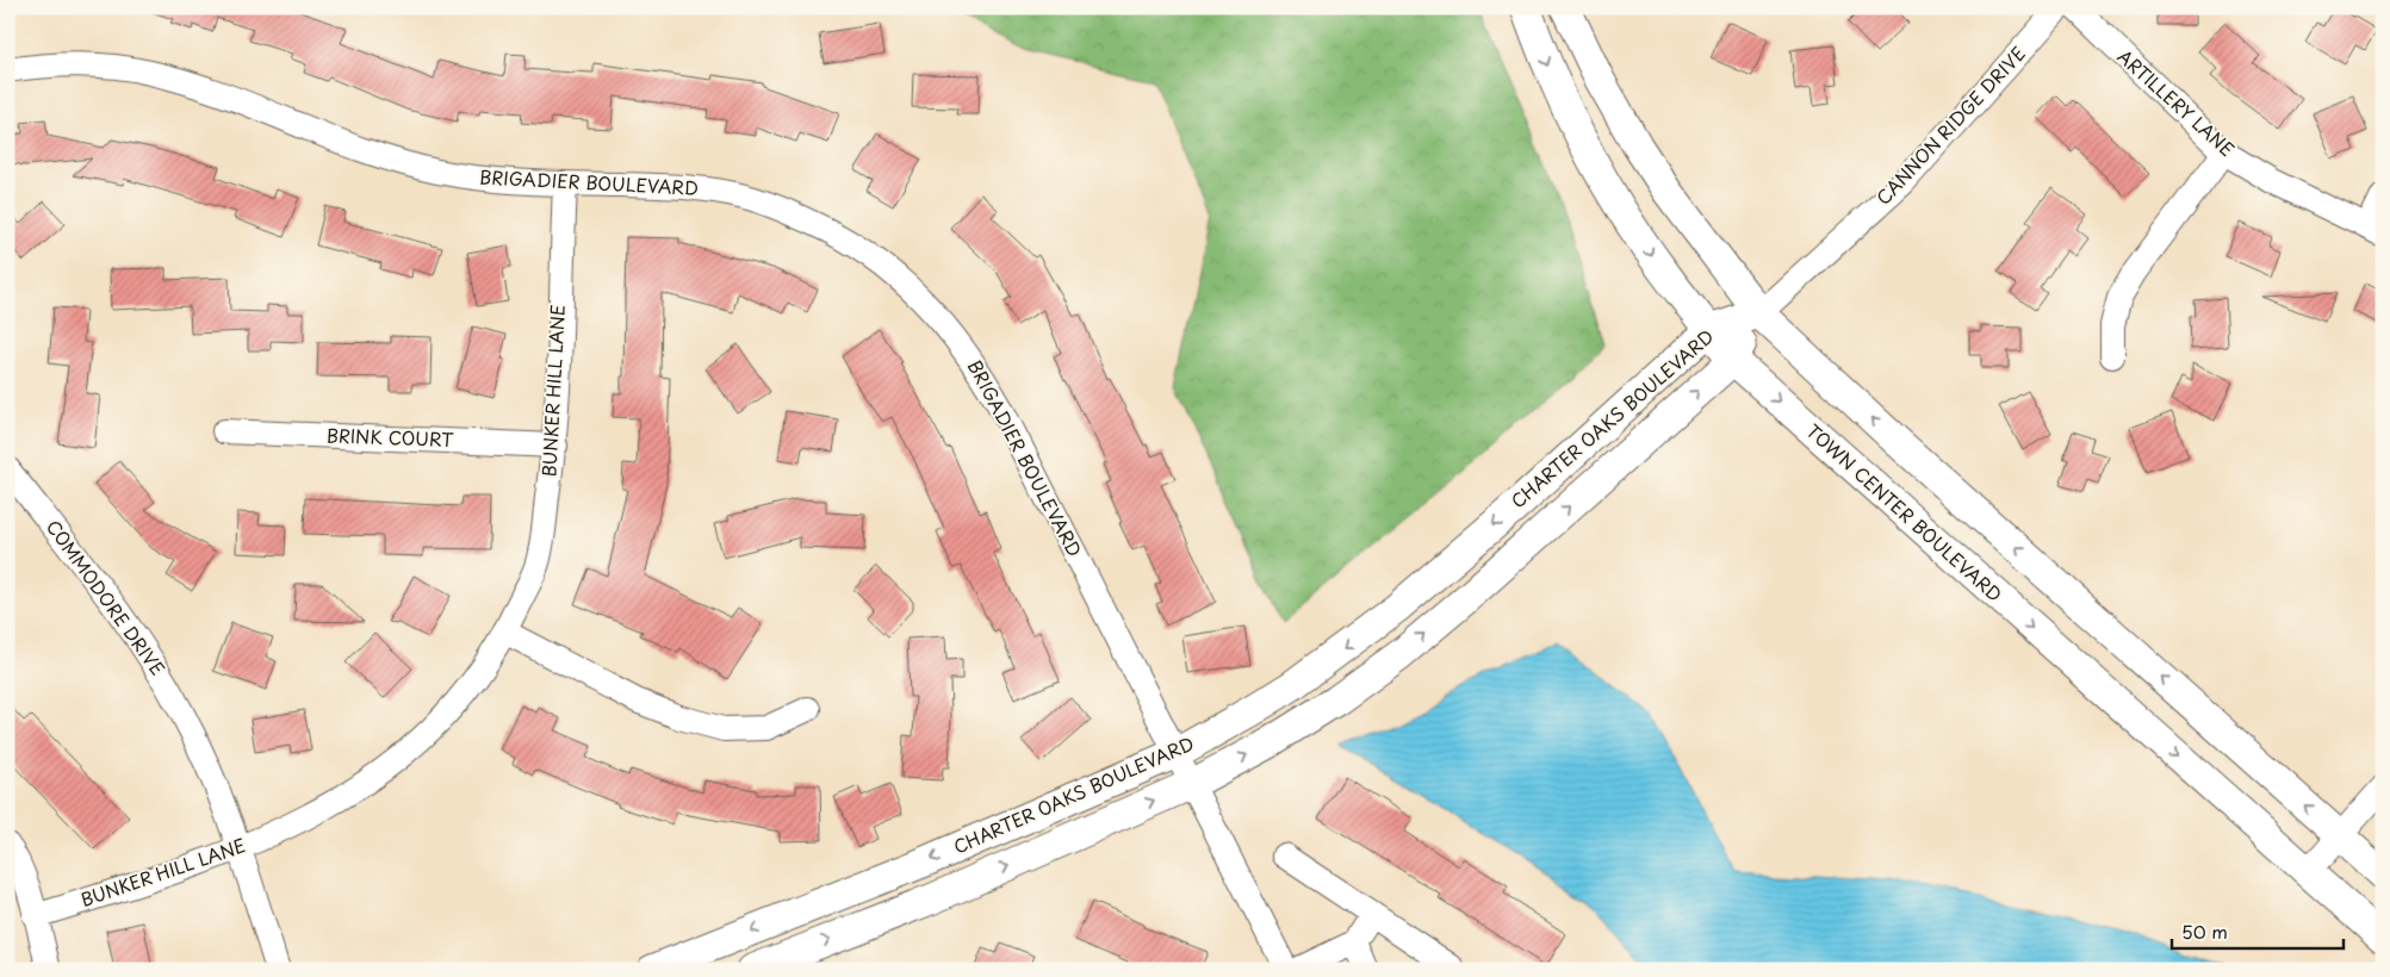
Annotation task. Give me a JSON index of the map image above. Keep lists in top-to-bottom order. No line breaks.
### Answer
{"streets":{"street":["ARTILLERY LANE","CANNON RIDGE DRIVE","BRIGADIER BOULEVARD","BUNKER HILL LANE","CHARTER OAKS BOULEVARD","BRINK COURT","TOWN CENTER BOULEVARD","COMMODORE DRIVE"]},"crossings":[["CANNON RIDGE DRIVE","CHARTER OAKS BOULEVARD"],["BRIGADIER BOULEVARD","BUNKER HILL LANE"],["BRIGADIER BOULEVARD","CHARTER OAKS BOULEVARD"],["BUNKER HILL LANE","BRINK COURT"],["BUNKER HILL LANE","COMMODORE DRIVE"],["CHARTER OAKS BOULEVARD","TOWN CENTER BOULEVARD"]],"scale_bar":"50 m"}
